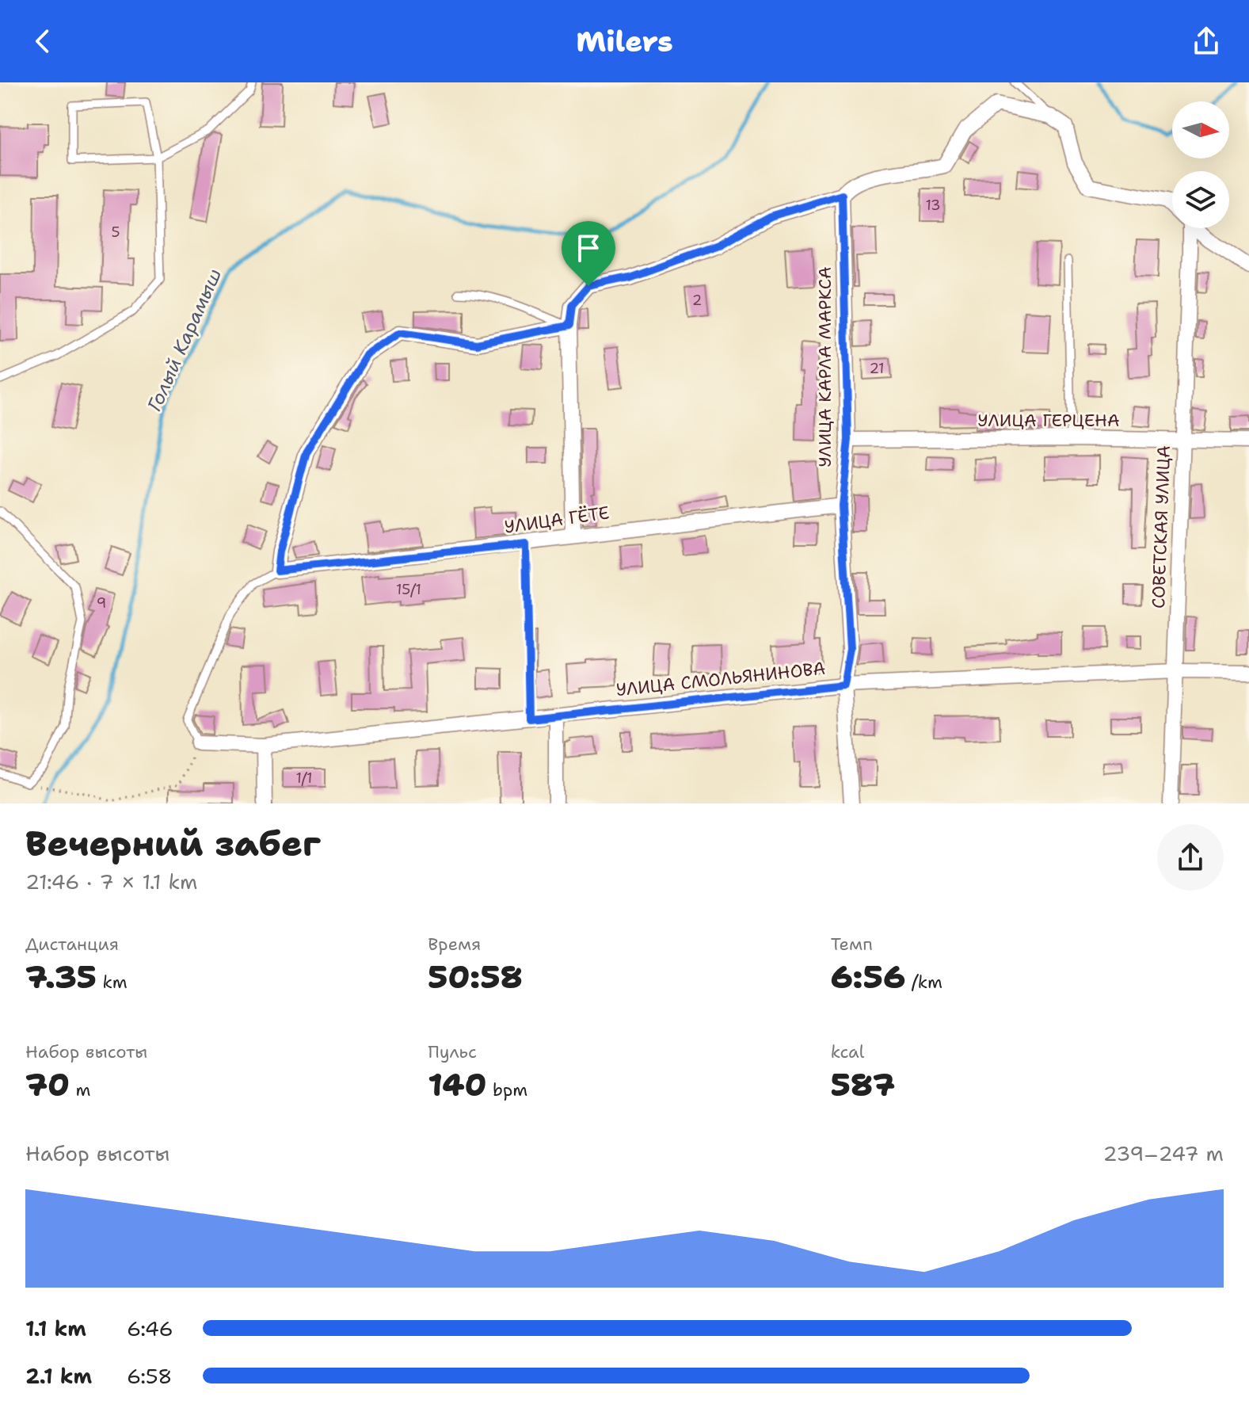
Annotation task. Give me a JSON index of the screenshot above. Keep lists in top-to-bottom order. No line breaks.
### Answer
{"streets":{"street":["УЛИЦА КАРЛА МАРКСА","УЛИЦА ГЕРЦЕНА","УЛИЦА ГЁТЕ","СОВЕТСКАЯ УЛИЦА","УЛИЦА СМОЛЬЯНИНОВА"]},"crossings":[["УЛИЦА КАРЛА МАРКСА","УЛИЦА ГЕРЦЕНА"],["УЛИЦА КАРЛА МАРКСА","УЛИЦА ГЁТЕ"],["УЛИЦА КАРЛА МАРКСА","УЛИЦА СМОЛЬЯНИНОВА"],["УЛИЦА ГЕРЦЕНА","СОВЕТСКАЯ УЛИЦА"],["СОВЕТСКАЯ УЛИЦА","УЛИЦА СМОЛЬЯНИНОВА"]],"water":["Голый Карамыш"],"house_numbers":["13","5","2","21","15/1","9","1/1"],"north":"right","page":{"header":"Milers","heading":["Вечерний забег","21:46 · 7 × 1.1 km"],"stats":[["Дистанция","7.35 km"],["Время","50:58"],["Темп","6:56 /km"],["Набор высоты","70 m"],["Пульс","140 bpm"],["kcal","587"]],"chart":["Набор высоты","239–247 m"],"list":[{"name":"1.1 km","note":"6:46"},{"name":"2.1 km","note":"6:58"}]}}
